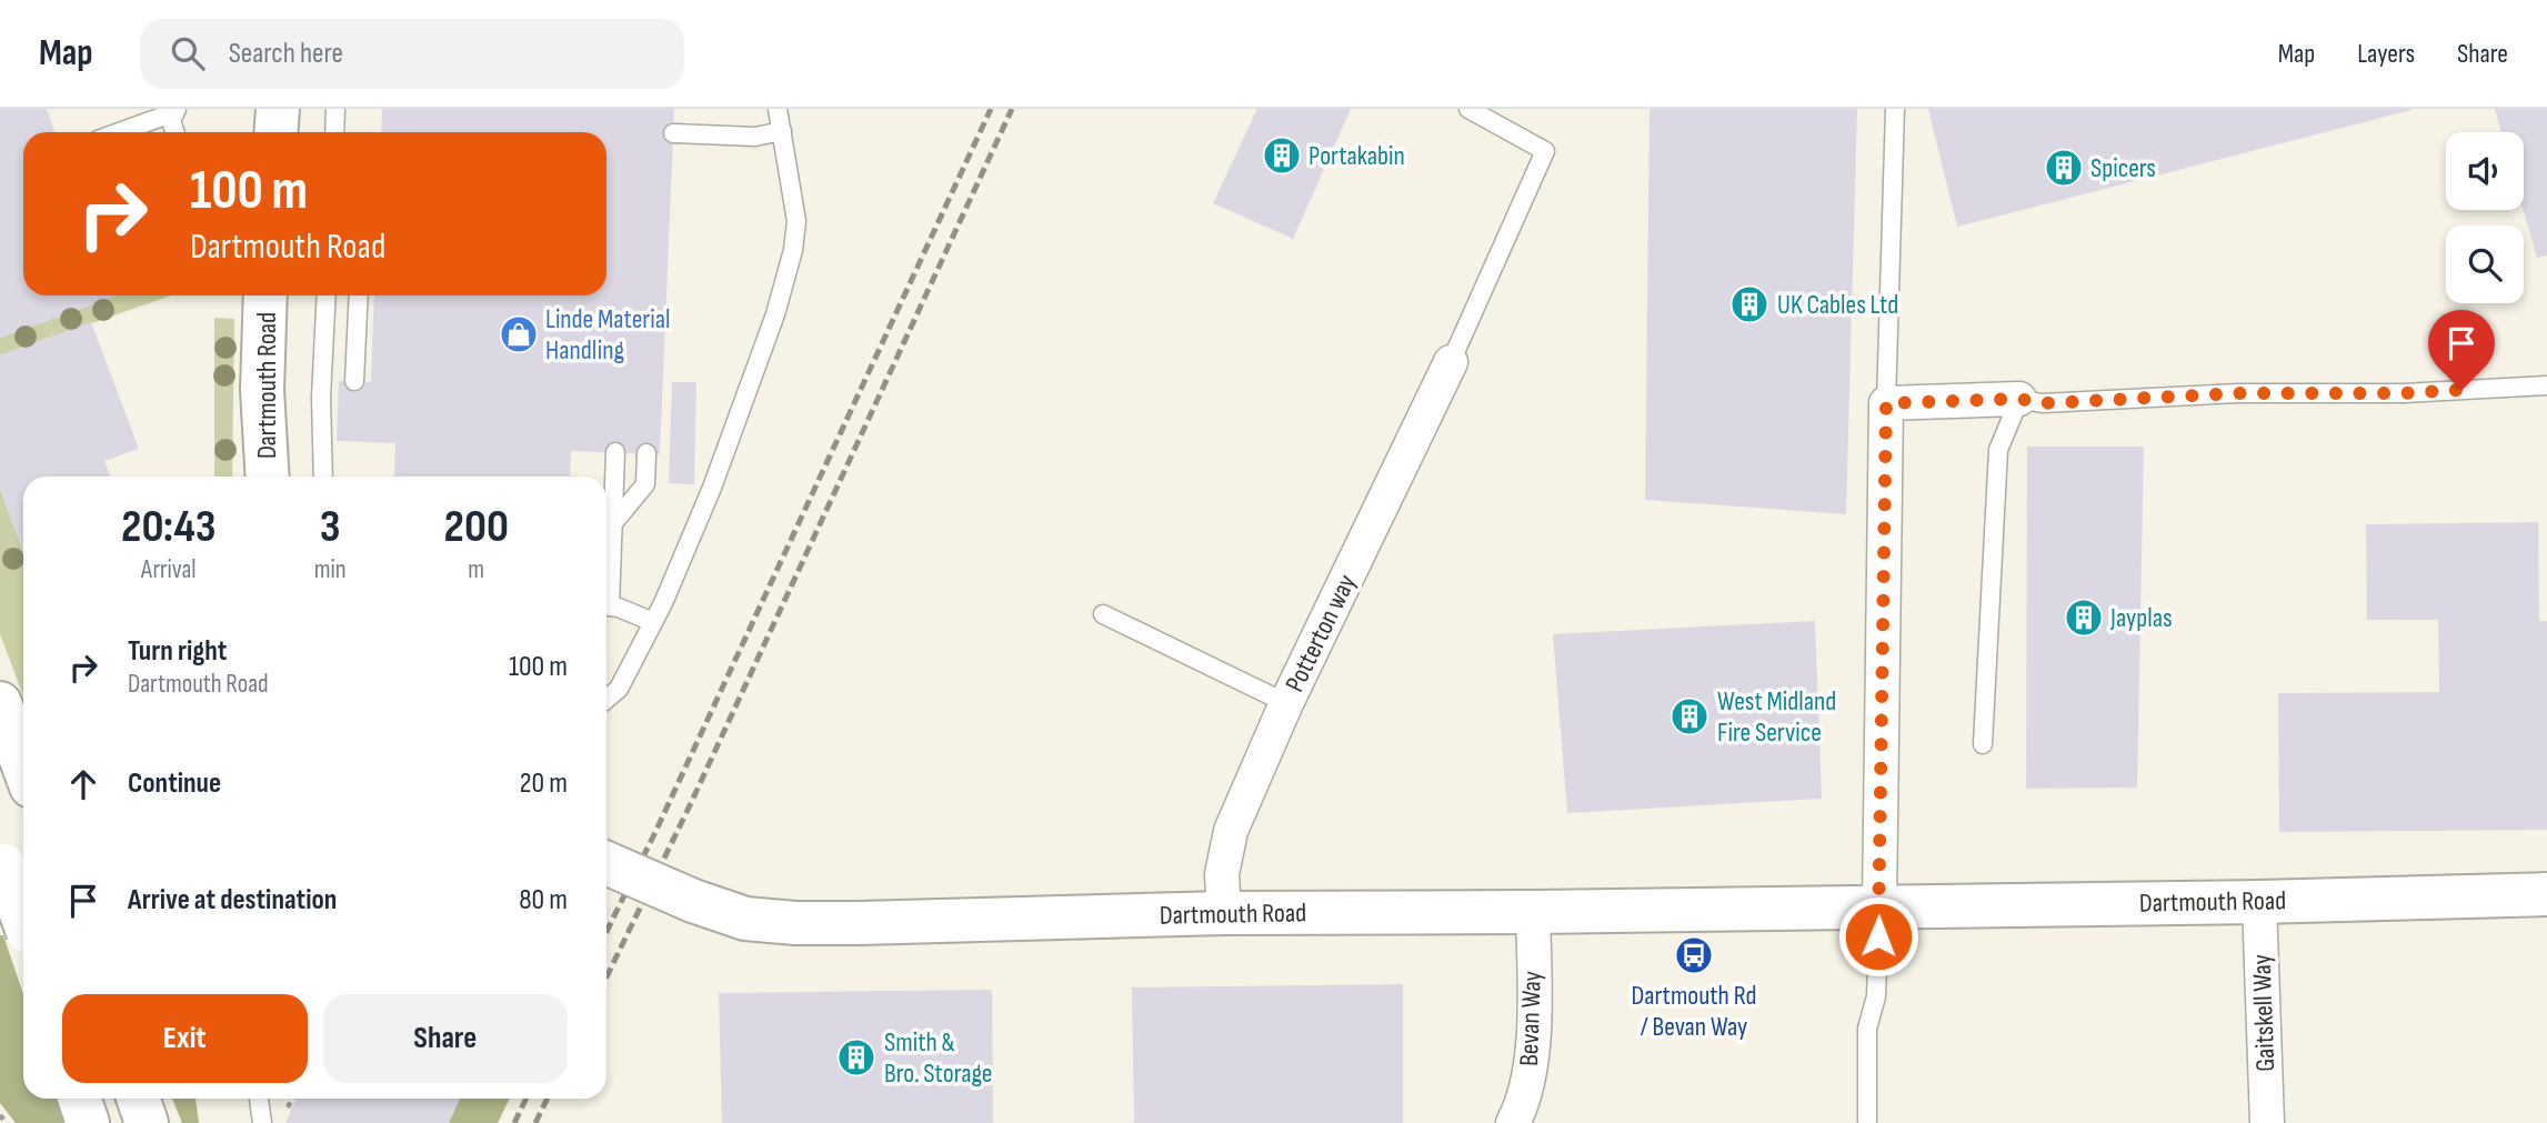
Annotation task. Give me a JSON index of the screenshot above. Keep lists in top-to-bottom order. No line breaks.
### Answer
{"streets":{"street":["Dartmouth Road","Potterton way","Gaitskell Way","Bevan Way"]},"crossings":[["Dartmouth Road","Potterton way"],["Dartmouth Road","Gaitskell Way"],["Dartmouth Road","Bevan Way"]],"places":{"building":["Portakabin","Spicers","UK Cables Ltd","Jayplas","West Midland Fire Service","Smith & Bro. Storage"],"shop":["Linde Material Handling"],"bus stop":["Dartmouth Rd / Bevan Way"]},"page":{"header":"Map","search":"Search here","nav":["Map","Layers","Share"],"turn":["100 m","Dartmouth Road"],"eta":["20:43","Arrival","3","min","200","m"],"list":[{"name":"Turn right","note":"Dartmouth Road","value":"100 m"},{"name":"Continue","value":"20 m"},{"name":"Arrive at destination","value":"80 m"}],"buttons":["Exit","Share"]}}
